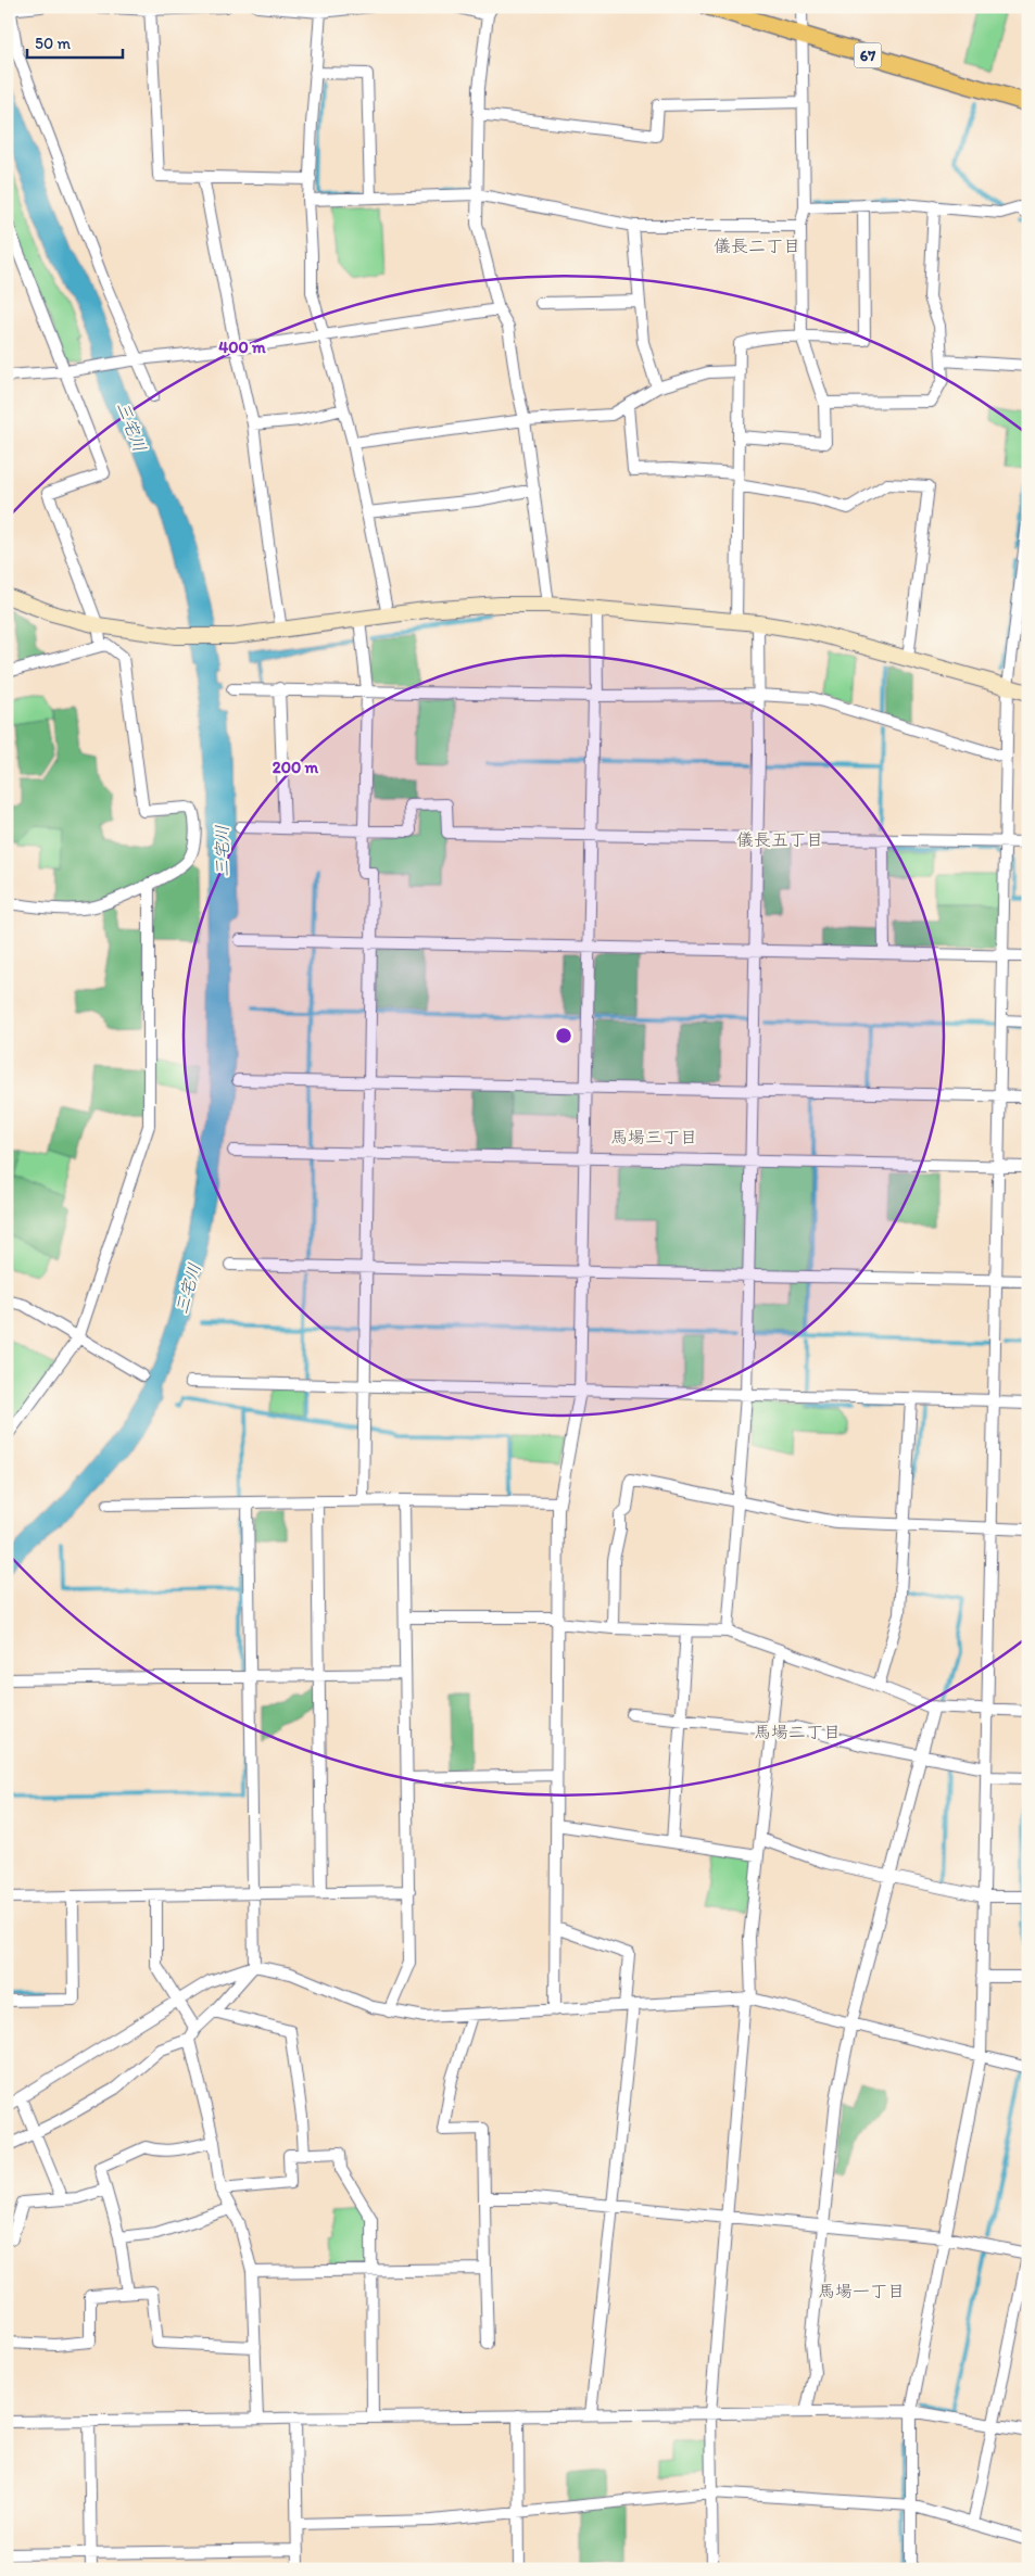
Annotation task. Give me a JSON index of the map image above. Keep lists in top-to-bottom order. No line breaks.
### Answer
{"streets":{"main road":["67"]},"districts":["儀長二丁目","儀長五丁目","馬場三丁目","馬場二丁目","馬場一丁目"],"water":["三宅川"],"scale_bar":"50 m","rings":["400 m","200 m"]}
